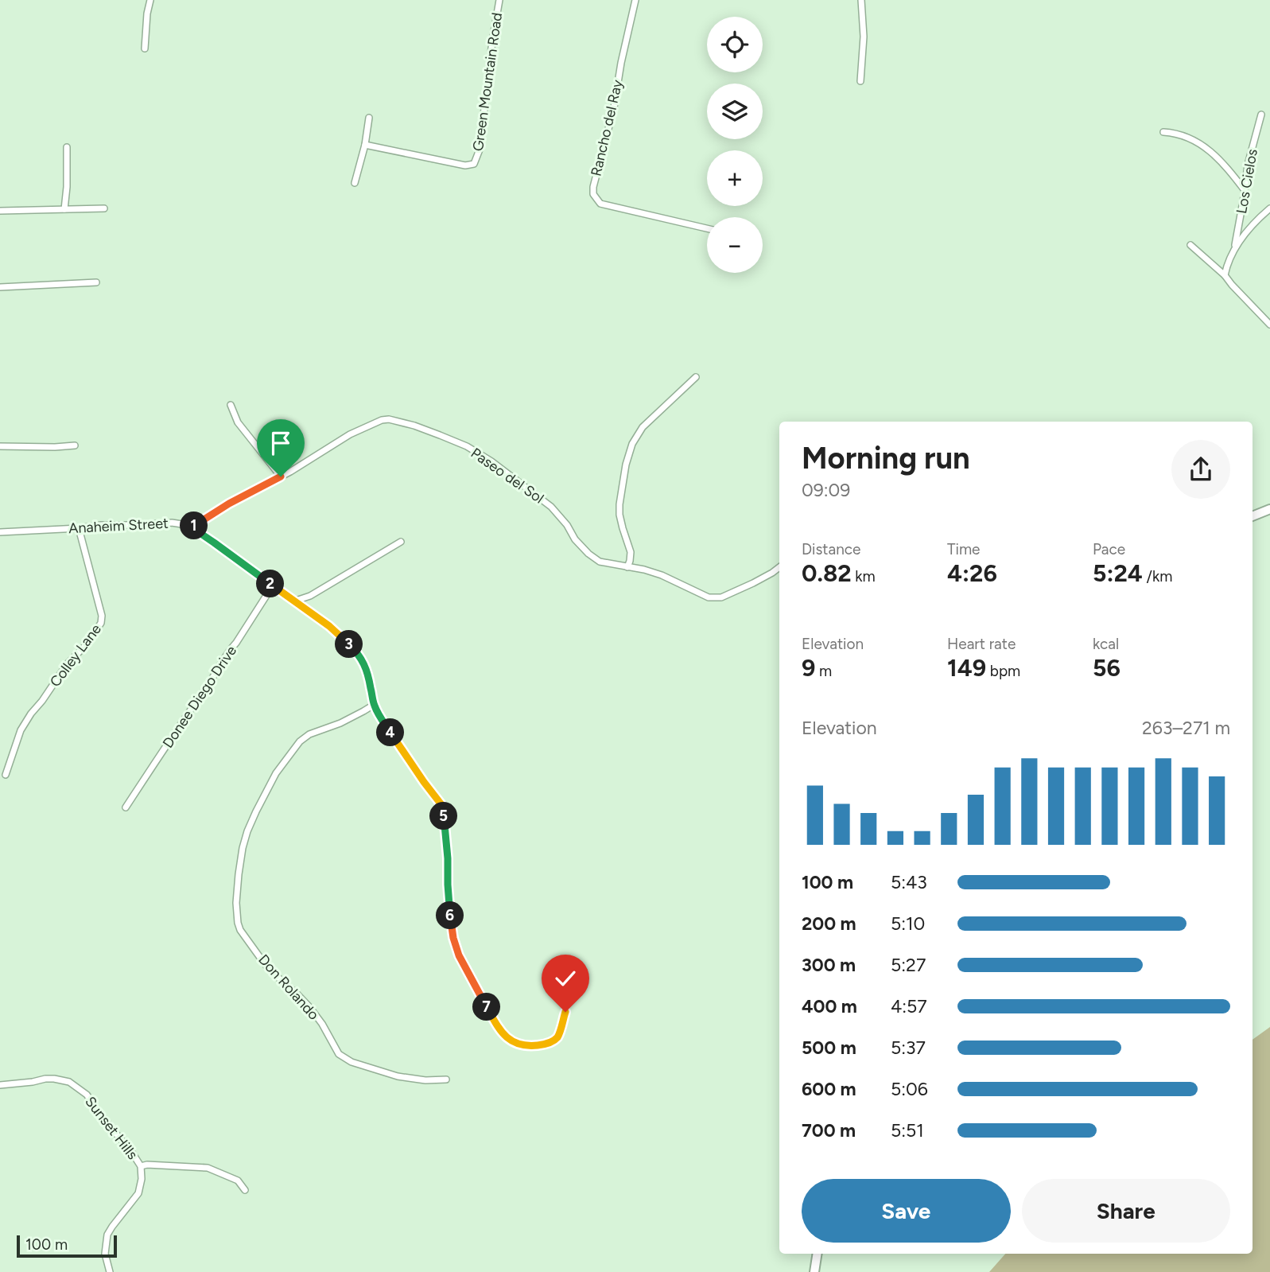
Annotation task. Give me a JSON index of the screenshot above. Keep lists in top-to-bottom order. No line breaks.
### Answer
{"streets":{"street":["Green Mountain Road","Rancho del Ray","Los Cielos","Paseo del Sol","Anaheim Street","Colley Lane","Donee Diego Drive","Don Rolando","Sunset Hills"]},"crossings":[["Paseo del Sol","Anaheim Street"],["Anaheim Street","Colley Lane"],["Anaheim Street","Donee Diego Drive"],["Anaheim Street","Don Rolando"]],"scale_bar":"100 m","page":{"map_buttons":["+","−"],"heading":["Morning run","09:09"],"pins":["1","2","3","4","5","6","7"],"stats":[["Distance","0.82 km"],["Time","4:26"],["Pace","5:24 /km"],["Elevation","9 m"],["Heart rate","149 bpm"],["kcal","56"]],"chart":["Elevation","263–271 m"],"list":[{"name":"100 m","note":"5:43"},{"name":"200 m","note":"5:10"},{"name":"300 m","note":"5:27"},{"name":"400 m","note":"4:57"},{"name":"500 m","note":"5:37"},{"name":"600 m","note":"5:06"},{"name":"700 m","note":"5:51"}],"buttons":["Save","Share"],"scale":"100 m"}}
